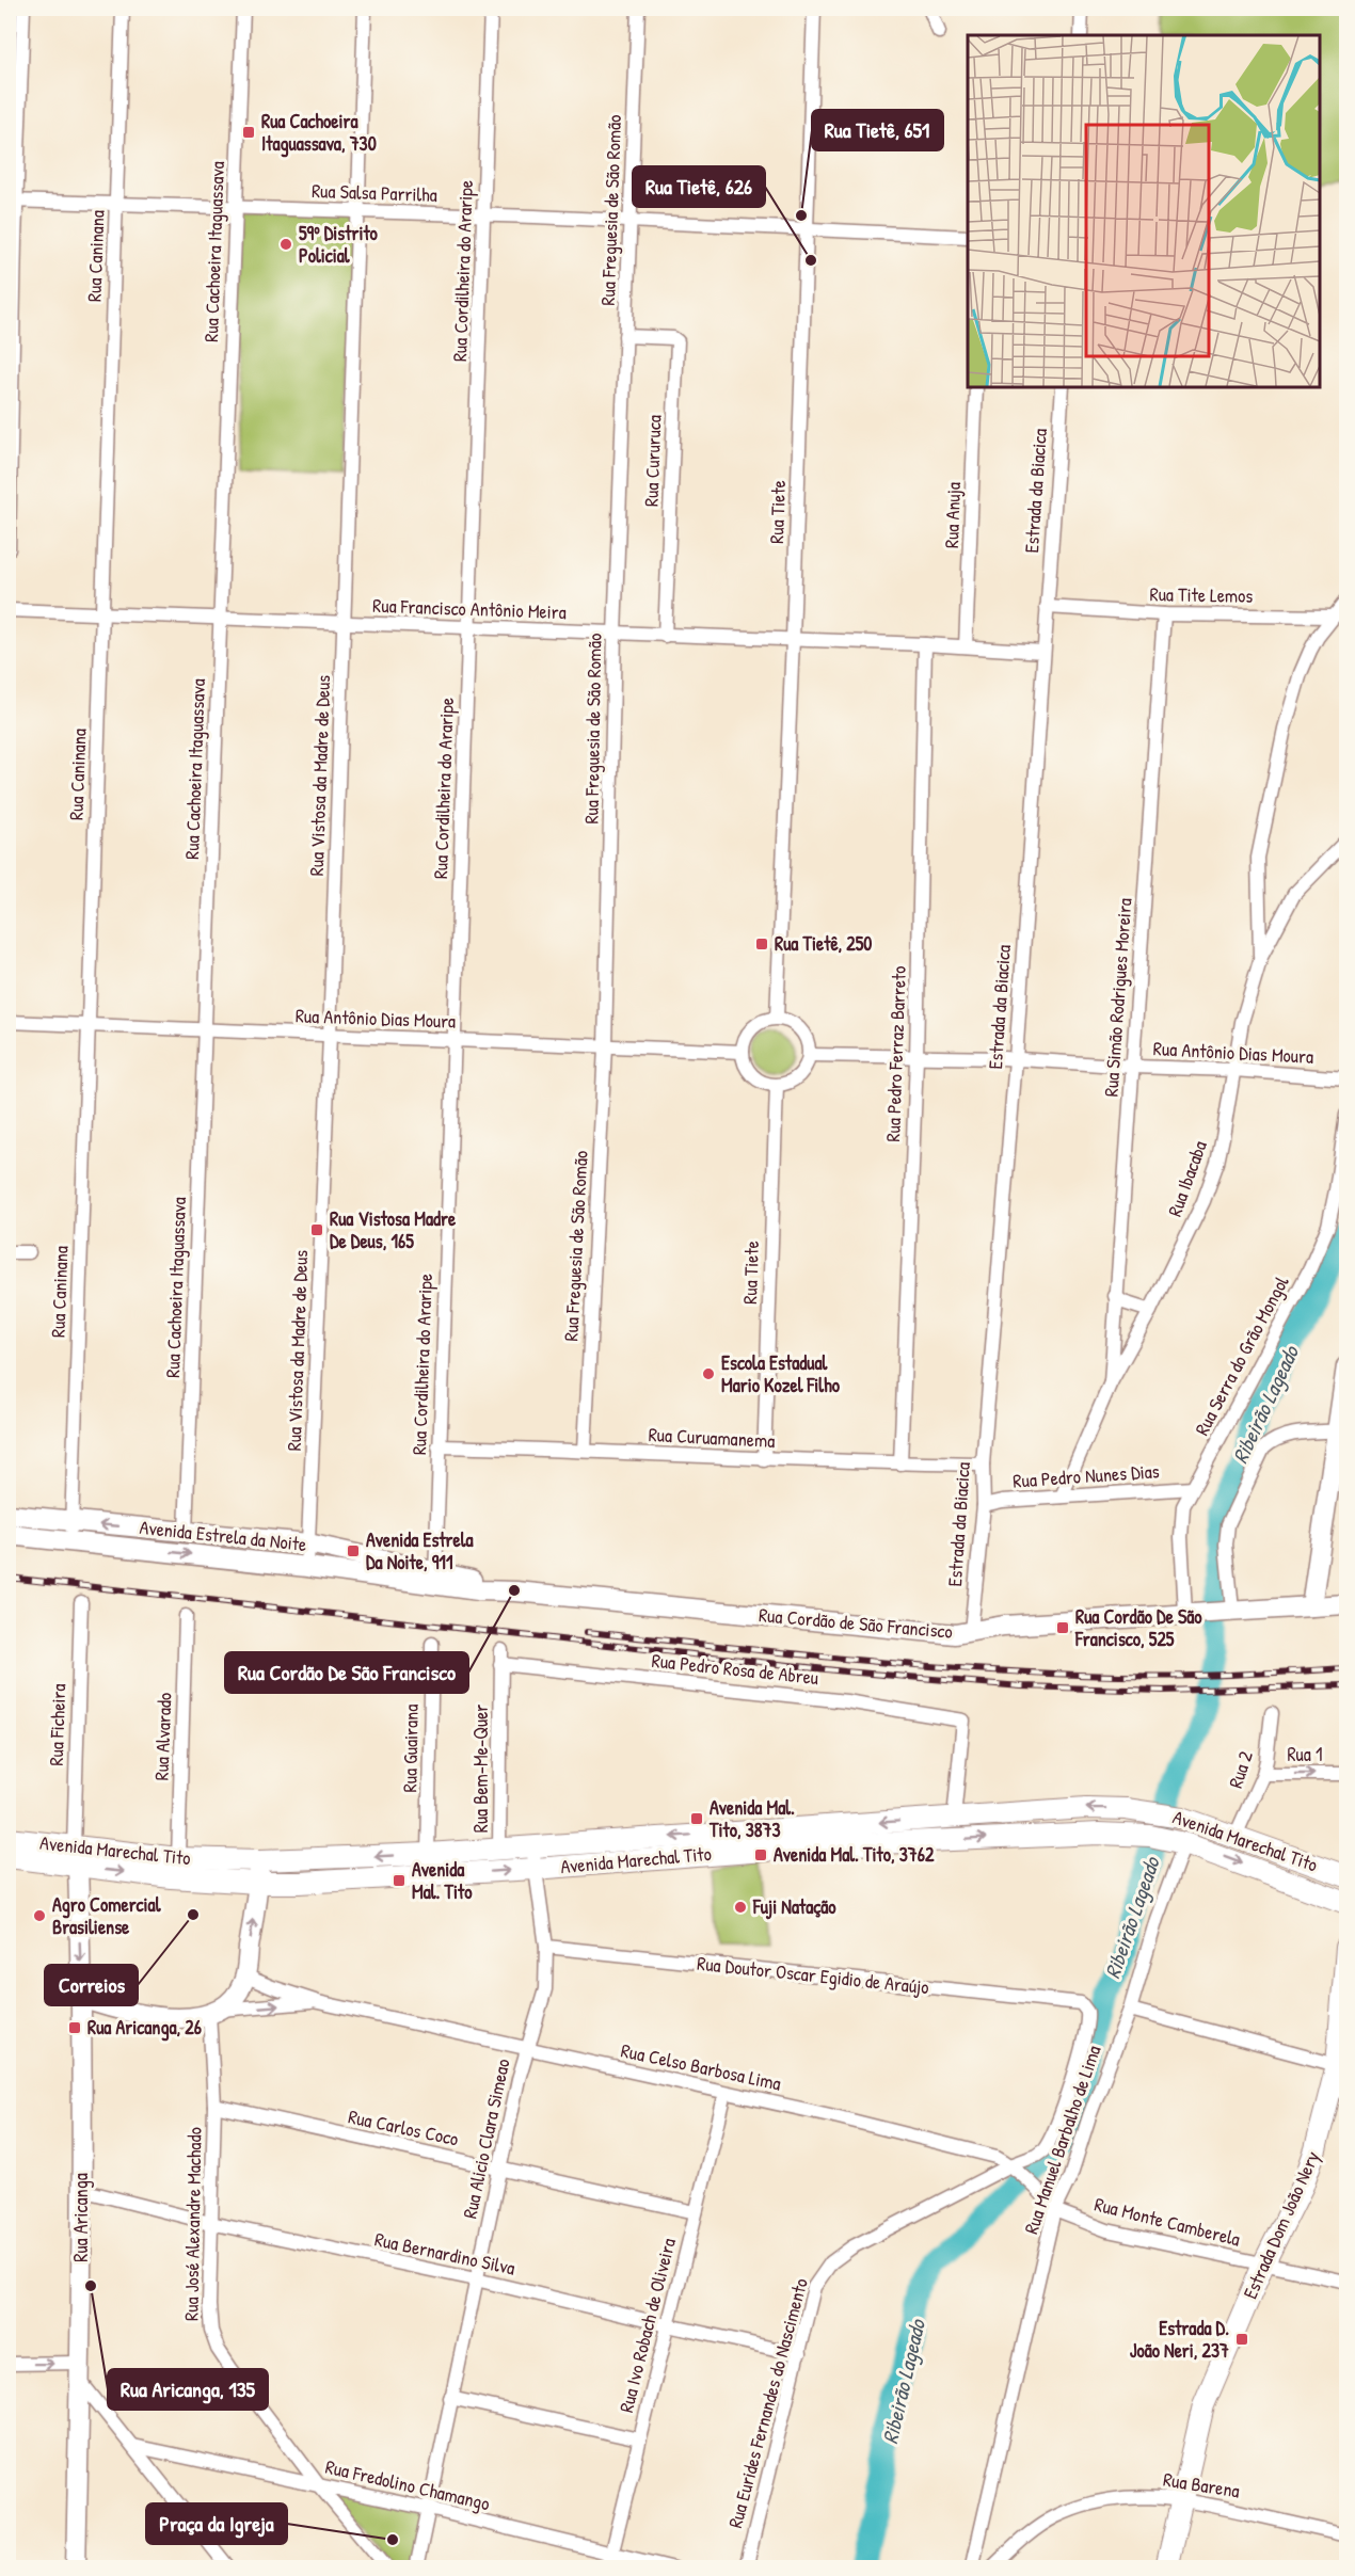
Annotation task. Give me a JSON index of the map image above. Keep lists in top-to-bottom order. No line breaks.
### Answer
{"streets":{"main road":["Avenida Marechal Tito","Estrada Dom João Nery"],"street":["Rua Salsa Parrilha","Rua Freguesia de São Romão","Rua Cachoeira Itaguassava","Rua Caninana","Rua Cordilheira do Araripe","Rua Cururuca","Estrada da Biacica","Rua Tiete","Rua Anuja","Rua Tite Lemos","Rua Francisco Antônio Meira","Rua Vistosa da Madre de Deus","Rua Simão Rodrigues Moreira","Rua Antônio Dias Moura","Rua Pedro Ferraz Barreto","Rua Ibacaba","Rua Serra do Grão Mongol","Rua Curuamanema","Rua Pedro Nunes Dias","Avenida Estrela da Noite","Rua Cordão de São Francisco","Rua Pedro Rosa de Abreu","Rua Ficheira","Rua Alvarado","Rua Guairana","Rua 1","Rua Bem-Me-Quer","Rua 2","Rua Doutor Oscar Egidio de Araújo","Rua Celso Barbosa Lima","Rua Carlos Coco","Rua Alicio Clara Simeao","Rua Manuel Barbalho de Lima","Rua Aricanga","Rua Monte Camberela","Rua José Alexandre Machado","Rua Bernardino Silva","Rua Ivo Robach de Oliveira","Rua Eurides Fernandes do Nascimento","Rua Fredolino Chamango","Rua Barena"]},"crossings":[["Rua Salsa Parrilha","Rua Freguesia de São Romão"],["Rua Salsa Parrilha","Rua Cachoeira Itaguassava"],["Rua Salsa Parrilha","Rua Caninana"],["Rua Salsa Parrilha","Rua Cordilheira do Araripe"],["Rua Salsa Parrilha","Rua Tiete"],["Rua Salsa Parrilha","Rua Vistosa da Madre de Deus"],["Rua Freguesia de São Romão","Rua Cururuca"],["Rua Freguesia de São Romão","Rua Francisco Antônio Meira"],["Rua Freguesia de São Romão","Rua Antônio Dias Moura"],["Rua Freguesia de São Romão","Rua Curuamanema"],["Rua Cachoeira Itaguassava","Rua Francisco Antônio Meira"],["Rua Cachoeira Itaguassava","Rua Antônio Dias Moura"],["Rua Cachoeira Itaguassava","Avenida Estrela da Noite"],["Rua Caninana","Rua Francisco Antônio Meira"],["Rua Caninana","Rua Antônio Dias Moura"],["Rua Caninana","Avenida Estrela da Noite"],["Rua Cordilheira do Araripe","Rua Francisco Antônio Meira"],["Rua Cordilheira do Araripe","Rua Antônio Dias Moura"],["Rua Cordilheira do Araripe","Rua Curuamanema"],["Rua Cordilheira do Araripe","Avenida Estrela da Noite"],["Rua Cordilheira do Araripe","Rua Cordão de São Francisco"],["Rua Cururuca","Rua Francisco Antônio Meira"],["Estrada da Biacica","Rua Tite Lemos"],["Estrada da Biacica","Rua Francisco Antônio Meira"],["Estrada da Biacica","Rua Antônio Dias Moura"],["Estrada da Biacica","Rua Curuamanema"],["Estrada da Biacica","Rua Pedro Nunes Dias"],["Estrada da Biacica","Rua Cordão de São Francisco"],["Rua Tiete","Rua Francisco Antônio Meira"],["Rua Tiete","Rua Antônio Dias Moura"],["Rua Tiete","Rua Curuamanema"],["Rua Anuja","Rua Francisco Antônio Meira"],["Rua Tite Lemos","Rua Simão Rodrigues Moreira"],["Rua Francisco Antônio Meira","Rua Vistosa da Madre de Deus"],["Rua Francisco Antônio Meira","Rua Pedro Ferraz Barreto"],["Rua Vistosa da Madre de Deus","Rua Antônio Dias Moura"],["Rua Vistosa da Madre de Deus","Avenida Estrela da Noite"],["Rua Simão Rodrigues Moreira","Rua Antônio Dias Moura"],["Rua Simão Rodrigues Moreira","Rua Ibacaba"],["Rua Antônio Dias Moura","Rua Pedro Ferraz Barreto"],["Rua Antônio Dias Moura","Rua Ibacaba"],["Rua Pedro Ferraz Barreto","Rua Curuamanema"],["Rua Ibacaba","Rua Pedro Nunes Dias"],["Rua Serra do Grão Mongol","Rua Pedro Nunes Dias"],["Rua Serra do Grão Mongol","Rua Cordão de São Francisco"],["Avenida Estrela da Noite","Rua Cordão de São Francisco"],["Rua Pedro Rosa de Abreu","Rua Bem-Me-Quer"],["Rua Pedro Rosa de Abreu","Avenida Marechal Tito"],["Rua Ficheira","Avenida Marechal Tito"],["Rua Ficheira","Rua Aricanga"],["Rua Alvarado","Avenida Marechal Tito"],["Rua Guairana","Avenida Marechal Tito"],["Rua 1","Rua 2"],["Rua Bem-Me-Quer","Avenida Marechal Tito"],["Rua 2","Avenida Marechal Tito"],["Avenida Marechal Tito","Rua Alicio Clara Simeao"],["Avenida Marechal Tito","Rua Manuel Barbalho de Lima"],["Avenida Marechal Tito","Rua Aricanga"],["Rua Doutor Oscar Egidio de Araújo","Rua Alicio Clara Simeao"],["Rua Doutor Oscar Egidio de Araújo","Rua Eurides Fernandes do Nascimento"],["Rua Celso Barbosa Lima","Rua Alicio Clara Simeao"],["Rua Celso Barbosa Lima","Rua Manuel Barbalho de Lima"],["Rua Celso Barbosa Lima","Rua Monte Camberela"],["Rua Celso Barbosa Lima","Rua José Alexandre Machado"],["Rua Celso Barbosa Lima","Rua Ivo Robach de Oliveira"],["Rua Celso Barbosa Lima","Rua Eurides Fernandes do Nascimento"],["Rua Carlos Coco","Rua Alicio Clara Simeao"],["Rua Carlos Coco","Rua José Alexandre Machado"],["Rua Carlos Coco","Rua Ivo Robach de Oliveira"],["Rua Alicio Clara Simeao","Rua Bernardino Silva"],["Rua Alicio Clara Simeao","Rua Fredolino Chamango"],["Rua Manuel Barbalho de Lima","Rua Monte Camberela"],["Rua Aricanga","Rua Bernardino Silva"],["Rua Monte Camberela","Estrada Dom João Nery"],["Rua José Alexandre Machado","Rua Bernardino Silva"],["Rua José Alexandre Machado","Rua Fredolino Chamango"],["Estrada Dom João Nery","Rua Barena"],["Rua Bernardino Silva","Rua Ivo Robach de Oliveira"],["Rua Bernardino Silva","Rua Eurides Fernandes do Nascimento"],["Rua Ivo Robach de Oliveira","Rua Fredolino Chamango"]],"one_way":["Rua 1"],"water":["Ribeirão Lageado"],"places":{"transit":["Rua Cachoeira Itaguassava, 730","Rua Tietê, 250","Rua Vistosa Madre De Deus, 165","Avenida Estrela Da Noite, 911","Rua Cordão De São Francisco, 525","Avenida Mal. Tito, 3873","Avenida Mal. Tito, 3762","Avenida Mal. Tito","Rua Aricanga, 26","Estrada D. João Neri, 237"],"other":["Rua Tietê, 651","59º Distrito Policial","Rua Tietê, 626","Escola Estadual Mario Kozel Filho","Rua Cordão De São Francisco","Fuji Natação","Correios","Agro Comercial Brasiliense","Rua Aricanga, 135","Praça da Igreja"]}}
